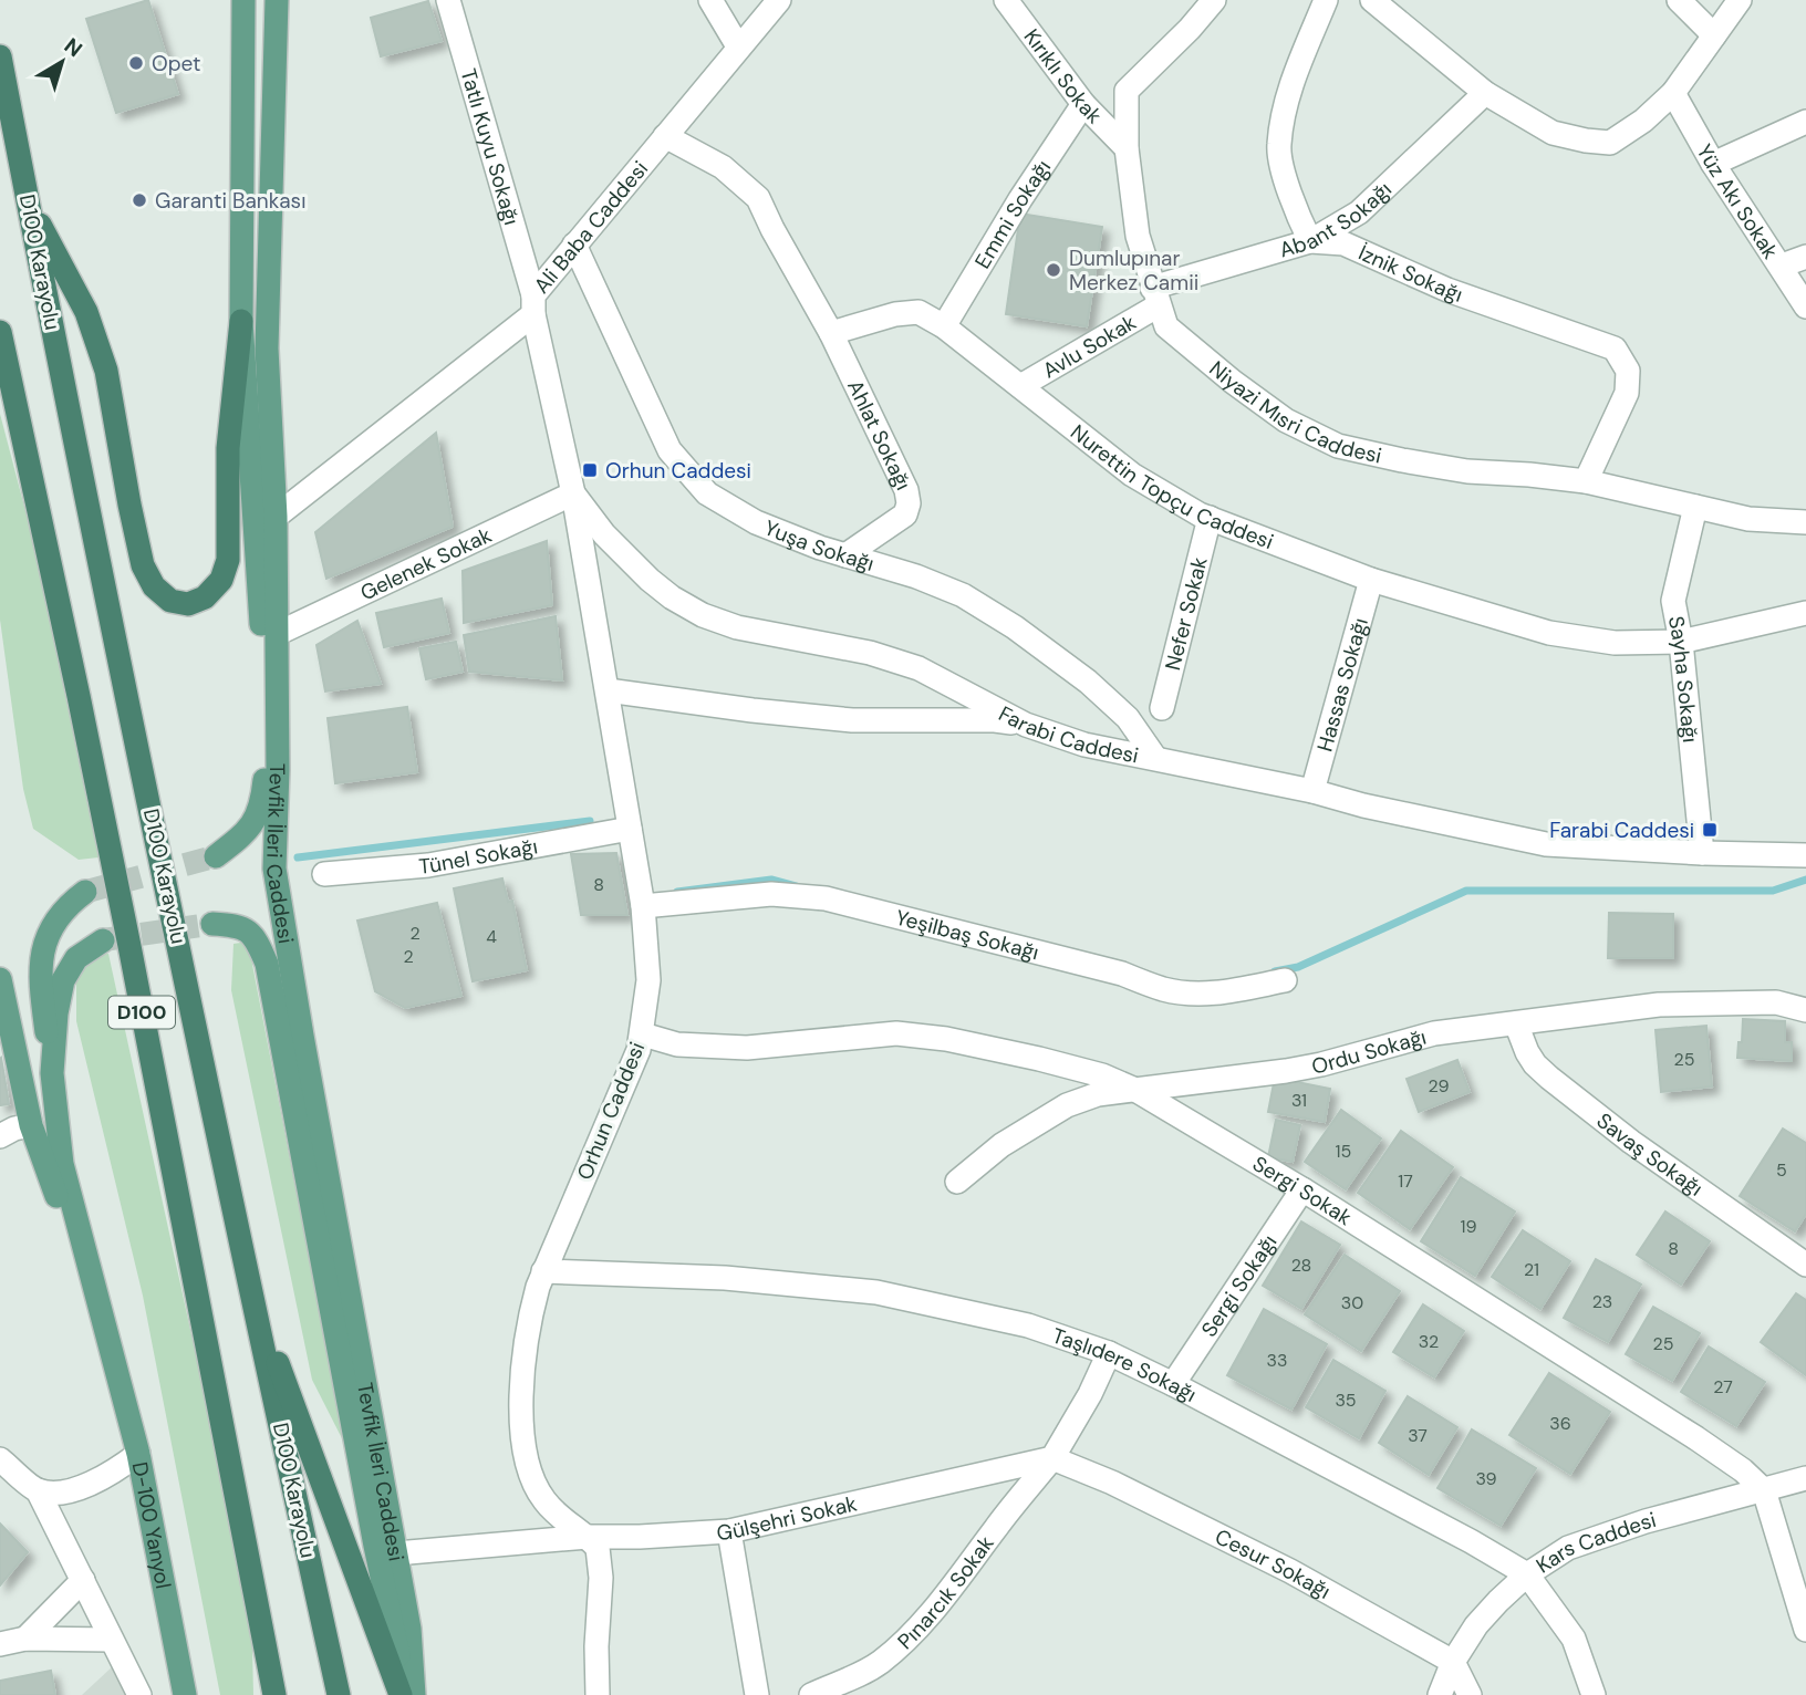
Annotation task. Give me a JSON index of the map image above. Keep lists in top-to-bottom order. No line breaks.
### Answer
{"streets":{"highway":["D100 Karayolu","D100"],"main road":["Tevfik İleri Caddesi","D-100 Yanyol"],"street":["Kırıklı Sokak","Tatlı Kuyu Sokağı","Yüz Akı Sokak","Emmi Sokağı","Abant Sokağı","Ali Baba Caddesi","İznik Sokağı","Avlu Sokak","Niyazi Mısri Caddesi","Ahlat Sokağı","Nurettin Topçu Caddesi","Yuşa Sokağı","Gelenek Sokak","Nefer Sokak","Sayha Sokağı","Hassas Sokağı","Farabi Caddesi","Tünel Sokağı","Yeşilbaş Sokağı","Ordu Sokağı","Orhun Caddesi","Savaş Sokağı","Sergi Sokak","Sergi Sokağı","Taşlıdere Sokağı","Gülşehri Sokak","Kars Caddesi","Cesur Sokağı","Pınarcık Sokak"]},"crossings":[["Kırıklı Sokak","Emmi Sokağı"],["Kırıklı Sokak","Niyazi Mısri Caddesi"],["Tatlı Kuyu Sokağı","Ali Baba Caddesi"],["Tatlı Kuyu Sokağı","Farabi Caddesi"],["Emmi Sokağı","Nurettin Topçu Caddesi"],["Abant Sokağı","İznik Sokağı"],["Abant Sokağı","Avlu Sokak"],["Abant Sokağı","Niyazi Mısri Caddesi"],["Ali Baba Caddesi","Yuşa Sokağı"],["Ali Baba Caddesi","Farabi Caddesi"],["Ali Baba Caddesi","Tevfik İleri Caddesi"],["İznik Sokağı","Niyazi Mısri Caddesi"],["Avlu Sokak","Niyazi Mısri Caddesi"],["Avlu Sokak","Nurettin Topçu Caddesi"],["Niyazi Mısri Caddesi","Sayha Sokağı"],["Ahlat Sokağı","Nurettin Topçu Caddesi"],["Ahlat Sokağı","Yuşa Sokağı"],["Nurettin Topçu Caddesi","Nefer Sokak"],["Nurettin Topçu Caddesi","Sayha Sokağı"],["Nurettin Topçu Caddesi","Hassas Sokağı"],["Yuşa Sokağı","Farabi Caddesi"],["Gelenek Sokak","Farabi Caddesi"],["Gelenek Sokak","Tevfik İleri Caddesi"],["Gelenek Sokak","Orhun Caddesi"],["Sayha Sokağı","Farabi Caddesi"],["Hassas Sokağı","Farabi Caddesi"],["Farabi Caddesi","Orhun Caddesi"],["Tevfik İleri Caddesi","Gülşehri Sokak"],["Tünel Sokağı","Orhun Caddesi"],["Yeşilbaş Sokağı","Orhun Caddesi"],["Ordu Sokağı","Savaş Sokağı"],["Ordu Sokağı","Sergi Sokak"],["Orhun Caddesi","Sergi Sokak"],["Orhun Caddesi","Taşlıdere Sokağı"],["Orhun Caddesi","Gülşehri Sokak"],["Sergi Sokak","Sergi Sokağı"],["Sergi Sokak","Kars Caddesi"],["Sergi Sokağı","Taşlıdere Sokağı"],["Taşlıdere Sokağı","Kars Caddesi"],["Gülşehri Sokak","Cesur Sokağı"],["Gülşehri Sokak","Pınarcık Sokak"],["Kars Caddesi","Cesur Sokağı"],["Cesur Sokağı","Pınarcık Sokak"]],"places":{"other":["Opet","Garanti Bankası","Dumlupınar Merkez Camii"],"transit":["Orhun Caddesi̇","Farabi̇ Caddesi̇"]},"house_numbers":["8","2","4","2","25","29","31","15","5","17","19","8","28","21","23","30","32","25","33","27","35","36","37","39"],"north":"top right"}
